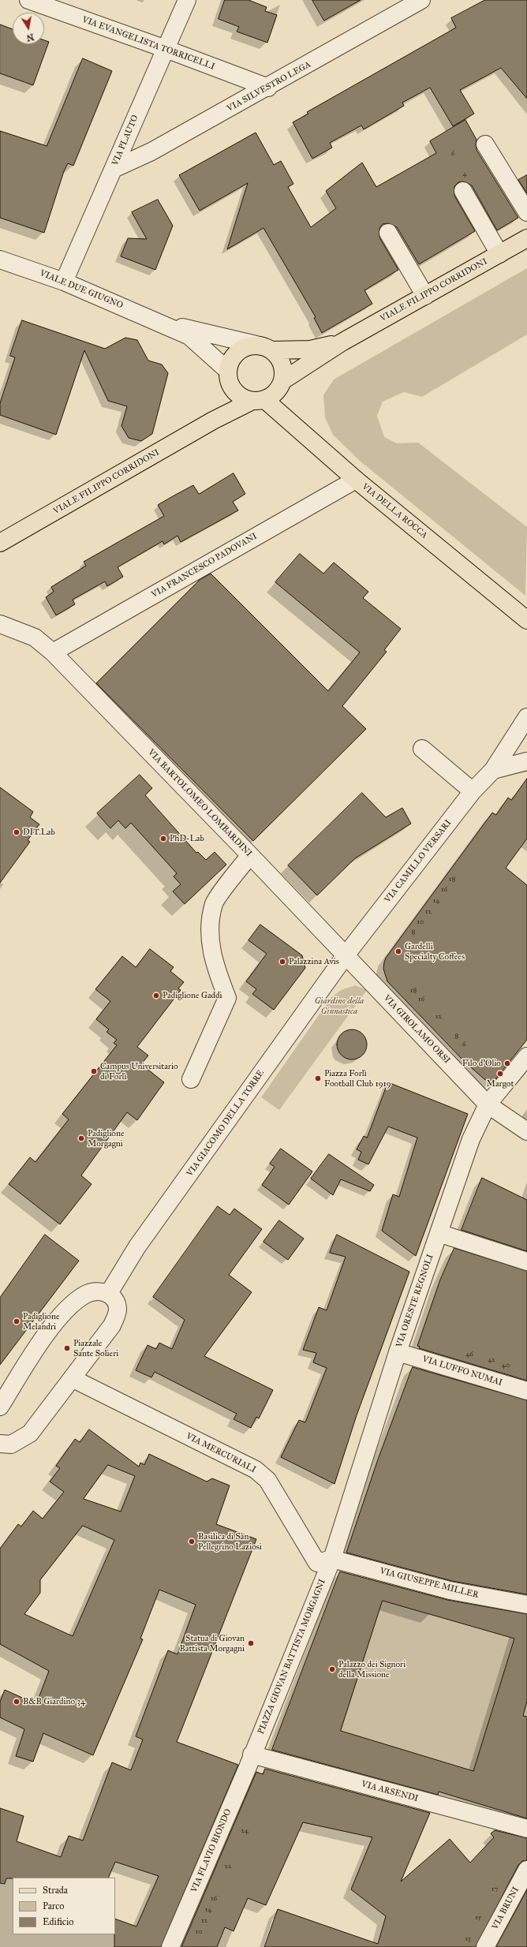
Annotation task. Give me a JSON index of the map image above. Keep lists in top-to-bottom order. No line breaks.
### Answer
{"streets":{"main road":["VIALE FILIPPO CORRIDONI","VIA DELLA ROCCA"],"street":["VIA EVANGELISTA TORRICELLI","VIA SILVESTRO LEGA","VIA PLAUTO","VIALE DUE GIUGNO","VIA FRANCESCO PADOVANI","VIA BARTOLOMEO LOMBARDINI","VIA CAMILLO VERSARI","VIA GIROLAMO ORSI","VIA GIACOMO DELLA TORRE","VIA ORESTE REGNOLI","VIA LUFFO NUMAI","VIA MERCURIALI","VIA GIUSEPPE MILLER","PIAZZA GIOVAN BATTISTA MORGAGNI","VIA ARSENDI","VIA FLAVIO BIONDO","VIA BRUNI"]},"crossings":[["VIA EVANGELISTA TORRICELLI","VIA SILVESTRO LEGA"],["VIA EVANGELISTA TORRICELLI","VIA PLAUTO"],["VIA SILVESTRO LEGA","VIA PLAUTO"],["VIA PLAUTO","VIALE DUE GIUGNO"],["VIALE DUE GIUGNO","VIALE FILIPPO CORRIDONI"],["VIALE DUE GIUGNO","VIA DELLA ROCCA"],["VIALE FILIPPO CORRIDONI","VIA DELLA ROCCA"],["VIA DELLA ROCCA","VIA FRANCESCO PADOVANI"],["VIA FRANCESCO PADOVANI","VIA BARTOLOMEO LOMBARDINI"],["VIA BARTOLOMEO LOMBARDINI","VIA CAMILLO VERSARI"],["VIA BARTOLOMEO LOMBARDINI","VIA GIROLAMO ORSI"],["VIA BARTOLOMEO LOMBARDINI","VIA GIACOMO DELLA TORRE"],["VIA CAMILLO VERSARI","VIA GIROLAMO ORSI"],["VIA CAMILLO VERSARI","VIA GIACOMO DELLA TORRE"],["VIA GIROLAMO ORSI","VIA GIACOMO DELLA TORRE"],["VIA GIROLAMO ORSI","VIA ORESTE REGNOLI"],["VIA ORESTE REGNOLI","VIA LUFFO NUMAI"],["VIA ORESTE REGNOLI","VIA MERCURIALI"],["VIA ORESTE REGNOLI","VIA GIUSEPPE MILLER"],["VIA ORESTE REGNOLI","PIAZZA GIOVAN BATTISTA MORGAGNI"],["VIA MERCURIALI","VIA GIUSEPPE MILLER"],["VIA MERCURIALI","PIAZZA GIOVAN BATTISTA MORGAGNI"],["VIA GIUSEPPE MILLER","PIAZZA GIOVAN BATTISTA MORGAGNI"],["PIAZZA GIOVAN BATTISTA MORGAGNI","VIA ARSENDI"],["PIAZZA GIOVAN BATTISTA MORGAGNI","VIA FLAVIO BIONDO"],["VIA ARSENDI","VIA FLAVIO BIONDO"]],"parks":["Giardino della Ginnastica"],"places":["DIT.Lab","PhD-Lab","Gardelli Specialty Coffees","Palazzina Avis","Padiglione Gaddi","Filo d'Olio","Campus Universitario di Forlì","Margot","Piazza Forlì Football Club 1919","Padiglione Morgagni","Padiglione Melandri","Piazzale Sante Solieri","Basilica di San Pellegrino Laziosi","Statua di Giovan Battista Morgagni","Palazzo dei Signori della Missione","B&B Giardino 34"],"house_numbers":["6","4","18","16","14","12","10","8","18","16","12","8","6","46","42","40","24","22","17","16","14","15","12","10","13"],"legend":["Strada","Parco","Edificio"],"north":"bottom"}
